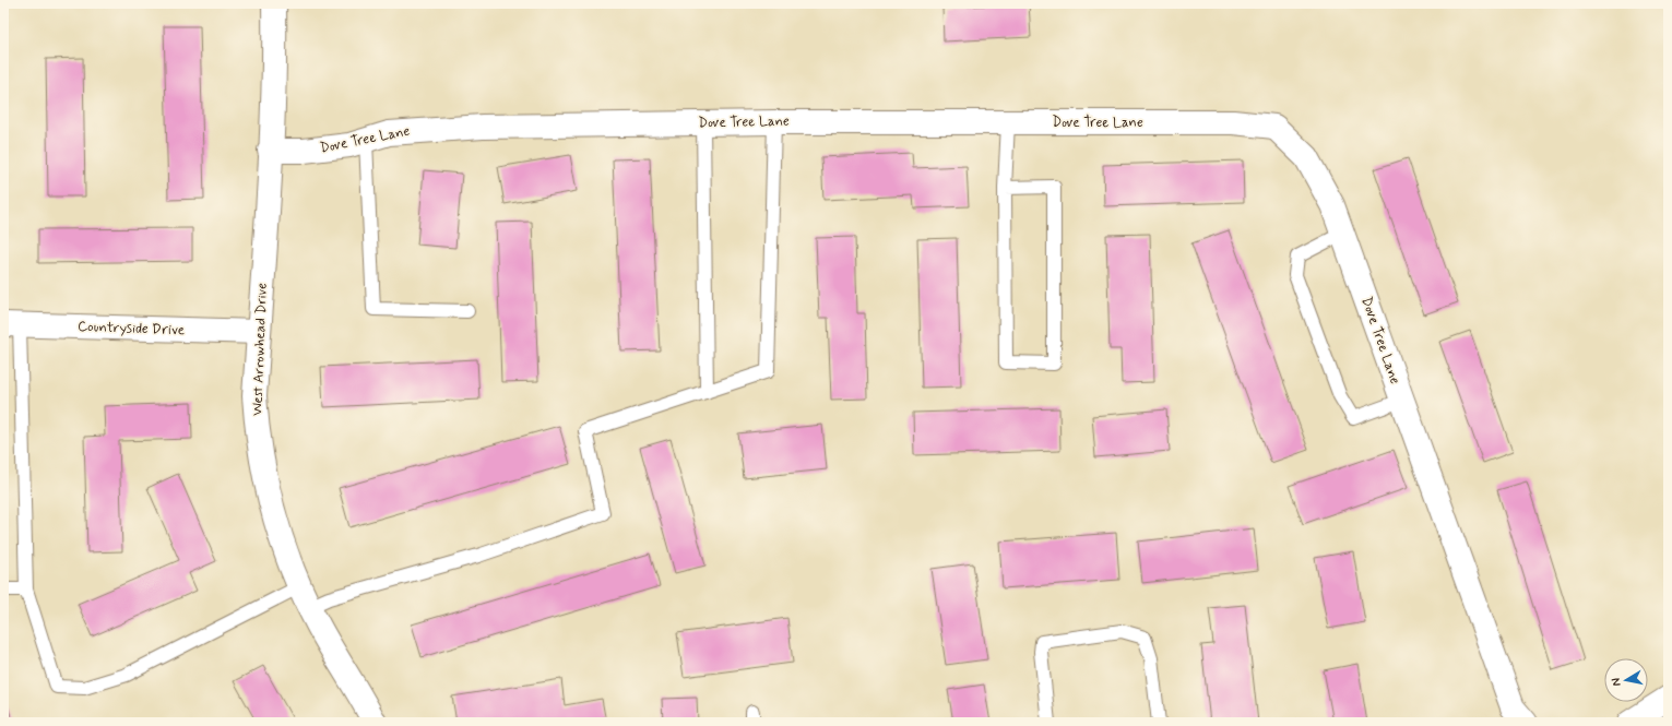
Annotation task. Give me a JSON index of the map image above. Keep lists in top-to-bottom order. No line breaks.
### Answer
{"streets":{"street":["Dove Tree Lane","Countryside Drive","West Arrowhead Drive"]},"crossings":[["Dove Tree Lane","West Arrowhead Drive"],["Countryside Drive","West Arrowhead Drive"]],"north":"left"}
